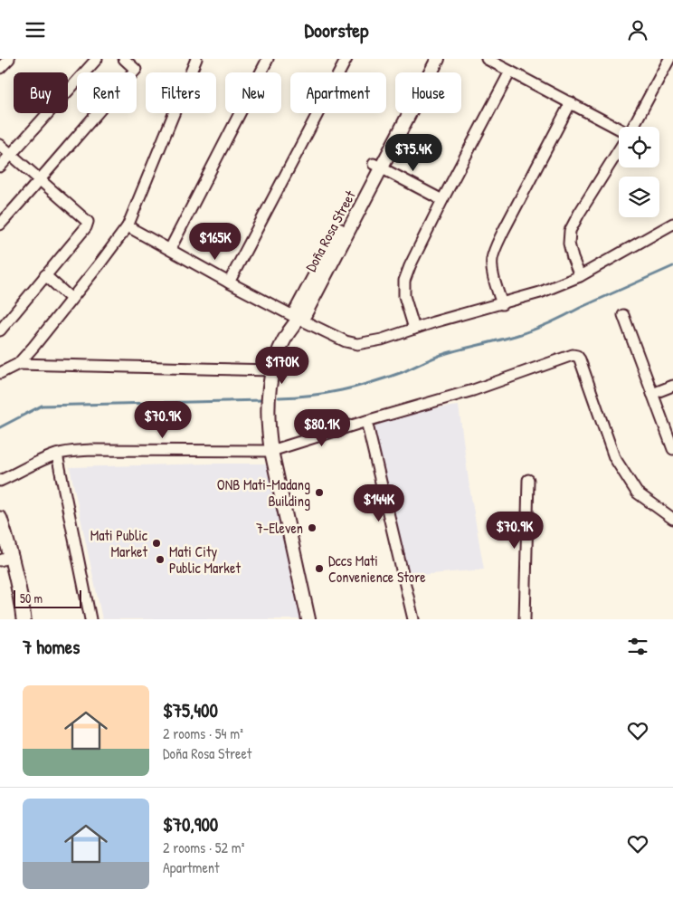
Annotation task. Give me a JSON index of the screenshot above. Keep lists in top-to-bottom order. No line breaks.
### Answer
{"streets":{"street":["Doña Rosa Street"]},"places":["ONB Mati-Madang Building","7-Eleven","Mati Public Market","Mati City Public Market","Dccs Mati Convenience Store"],"scale_bar":"50 m","page":{"header":"Doorstep","chip":["Buy","Rent","Filters","New","Apartment","House"],"price":["$75.4K","$165K","$170K","$70.9K","$80.1K","$144K","$70.9K"],"scale":"50 m","heading":"7 homes","list":[{"name":"$75,400","note":"2 rooms · 54 m² · Doña Rosa Street"},{"name":"$70,900","note":"2 rooms · 52 m² · Apartment"}]}}
